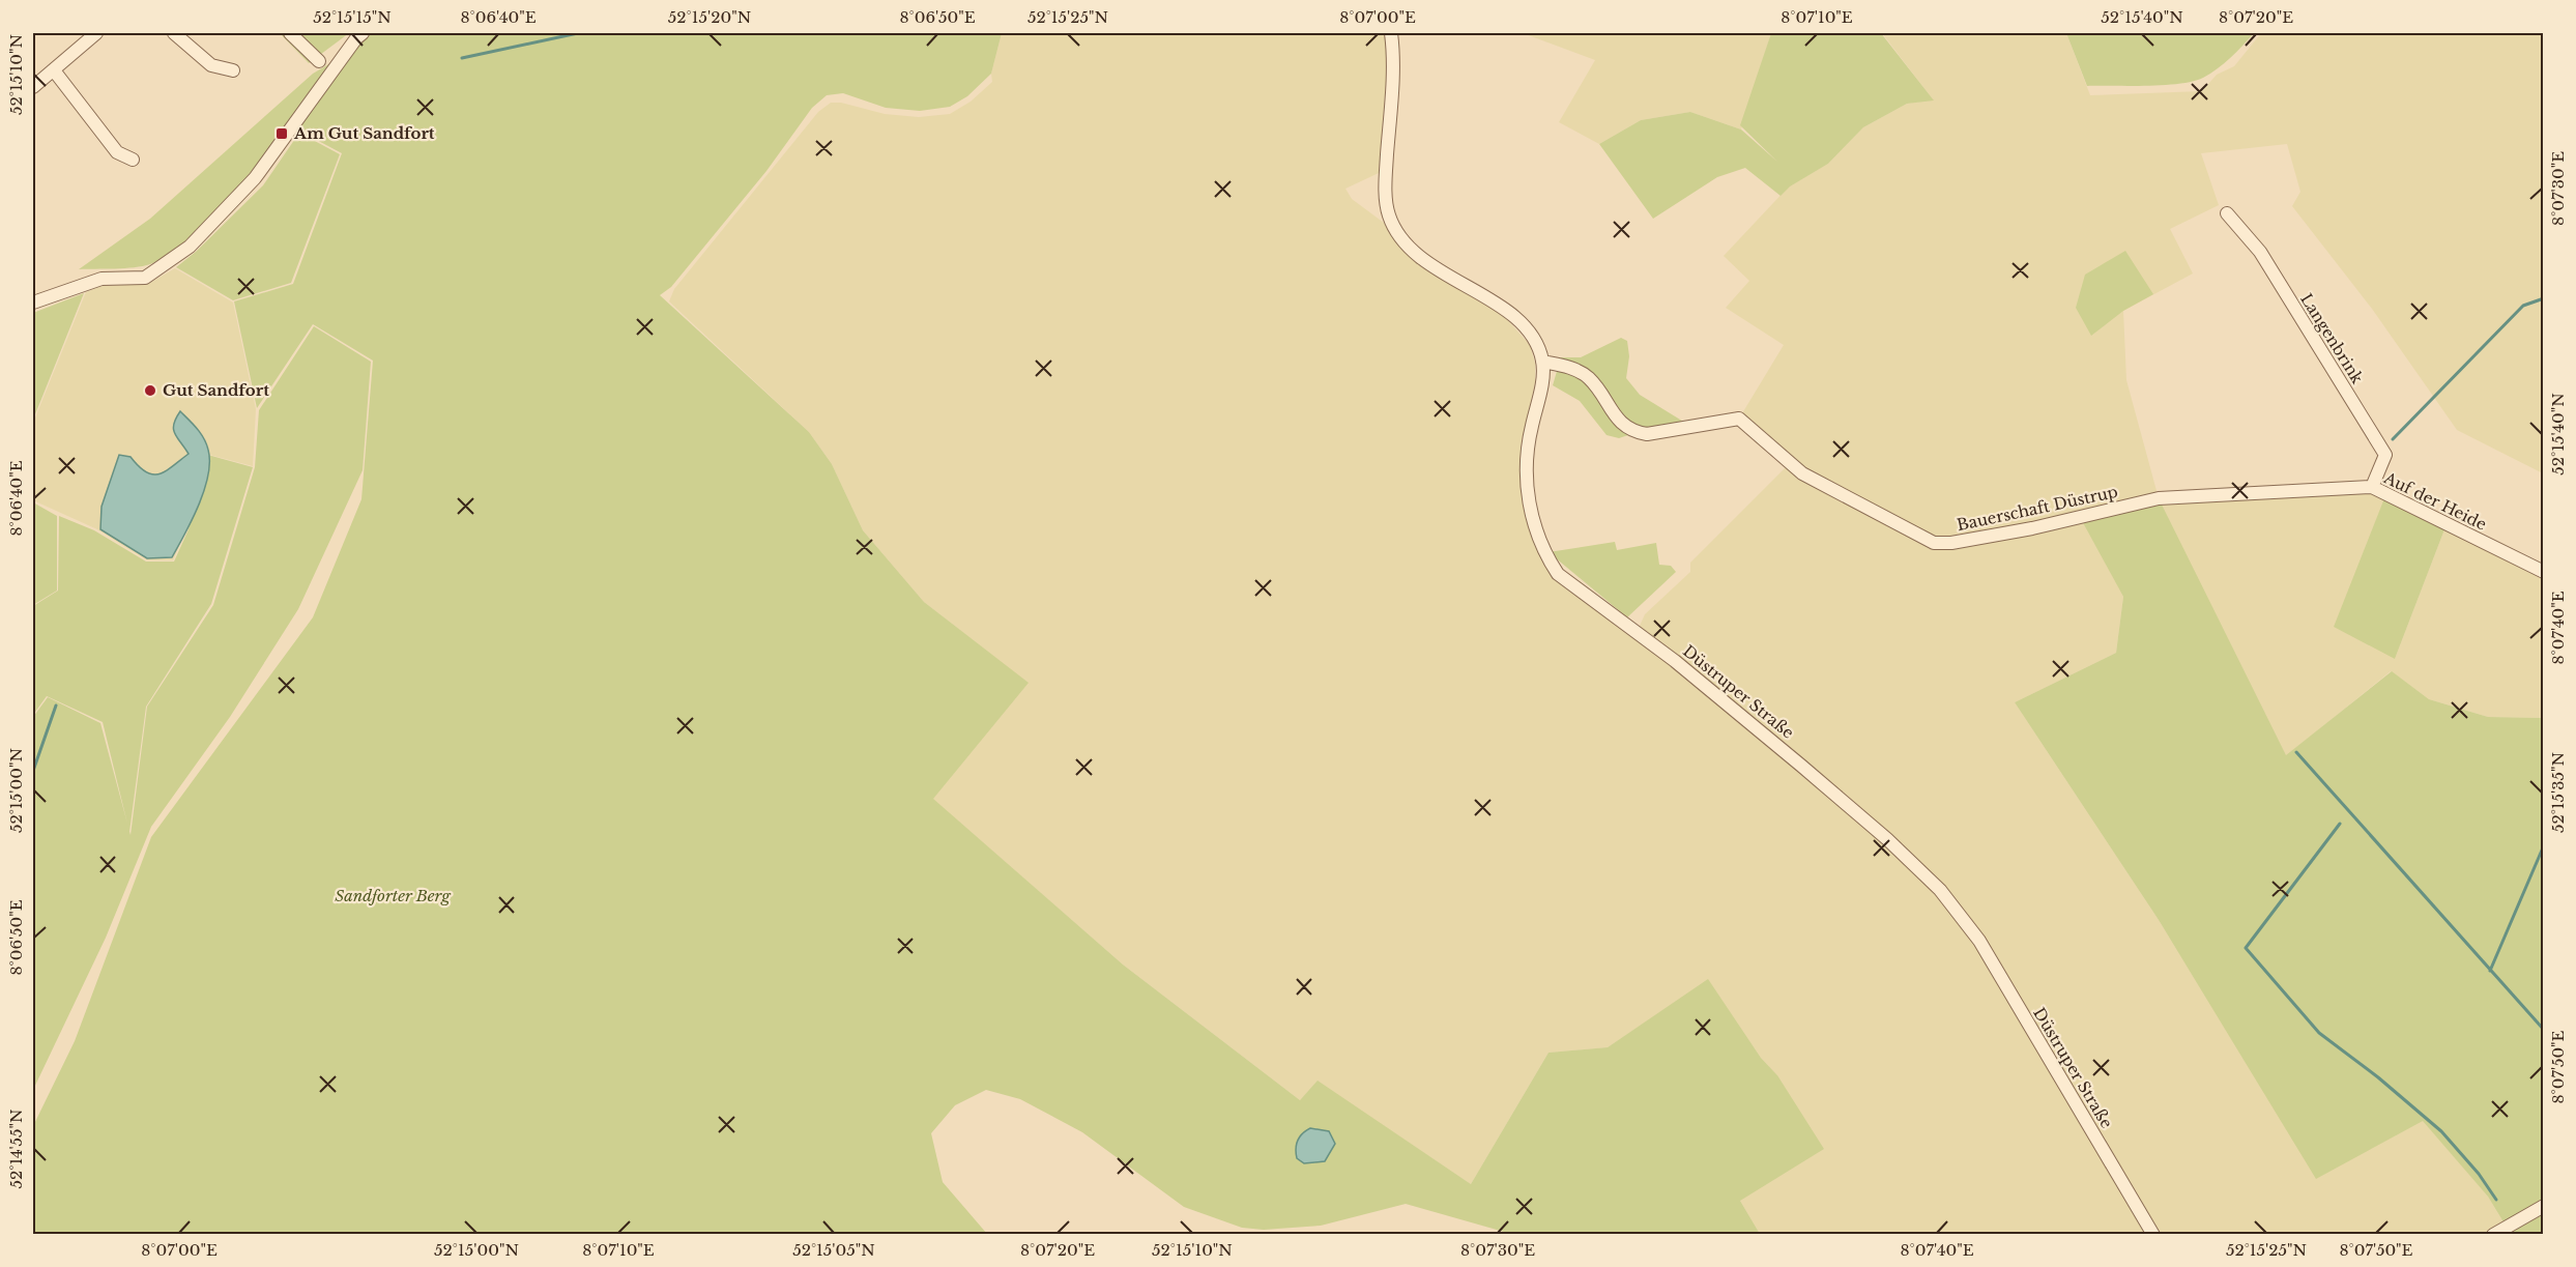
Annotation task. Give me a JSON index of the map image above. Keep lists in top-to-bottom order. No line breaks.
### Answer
{"streets":{"street":["Langenbrink","Auf der Heide","Bauerschaft Düstrup","Düstruper Straße"]},"crossings":[["Langenbrink","Auf der Heide"],["Auf der Heide","Bauerschaft Düstrup"],["Bauerschaft Düstrup","Düstruper Straße"]],"parks":["Sandforter Berg"],"places":{"transit":["Am Gut Sandfort"],"other":["Gut Sandfort"]},"coordinates":["52°15'15\"N","8°06'40\"E","52°15'20\"N","8°06'50\"E","52°15'25\"N","8°07'00\"E","8°07'10\"E","52°15'40\"N","8°07'20\"E","52°15'10\"N","8°07'30\"E","8°07'40\"E","52°15'00\"N","52°15'35\"N","8°07'50\"E","52°14'55\"N","52°15'05\"N"]}
